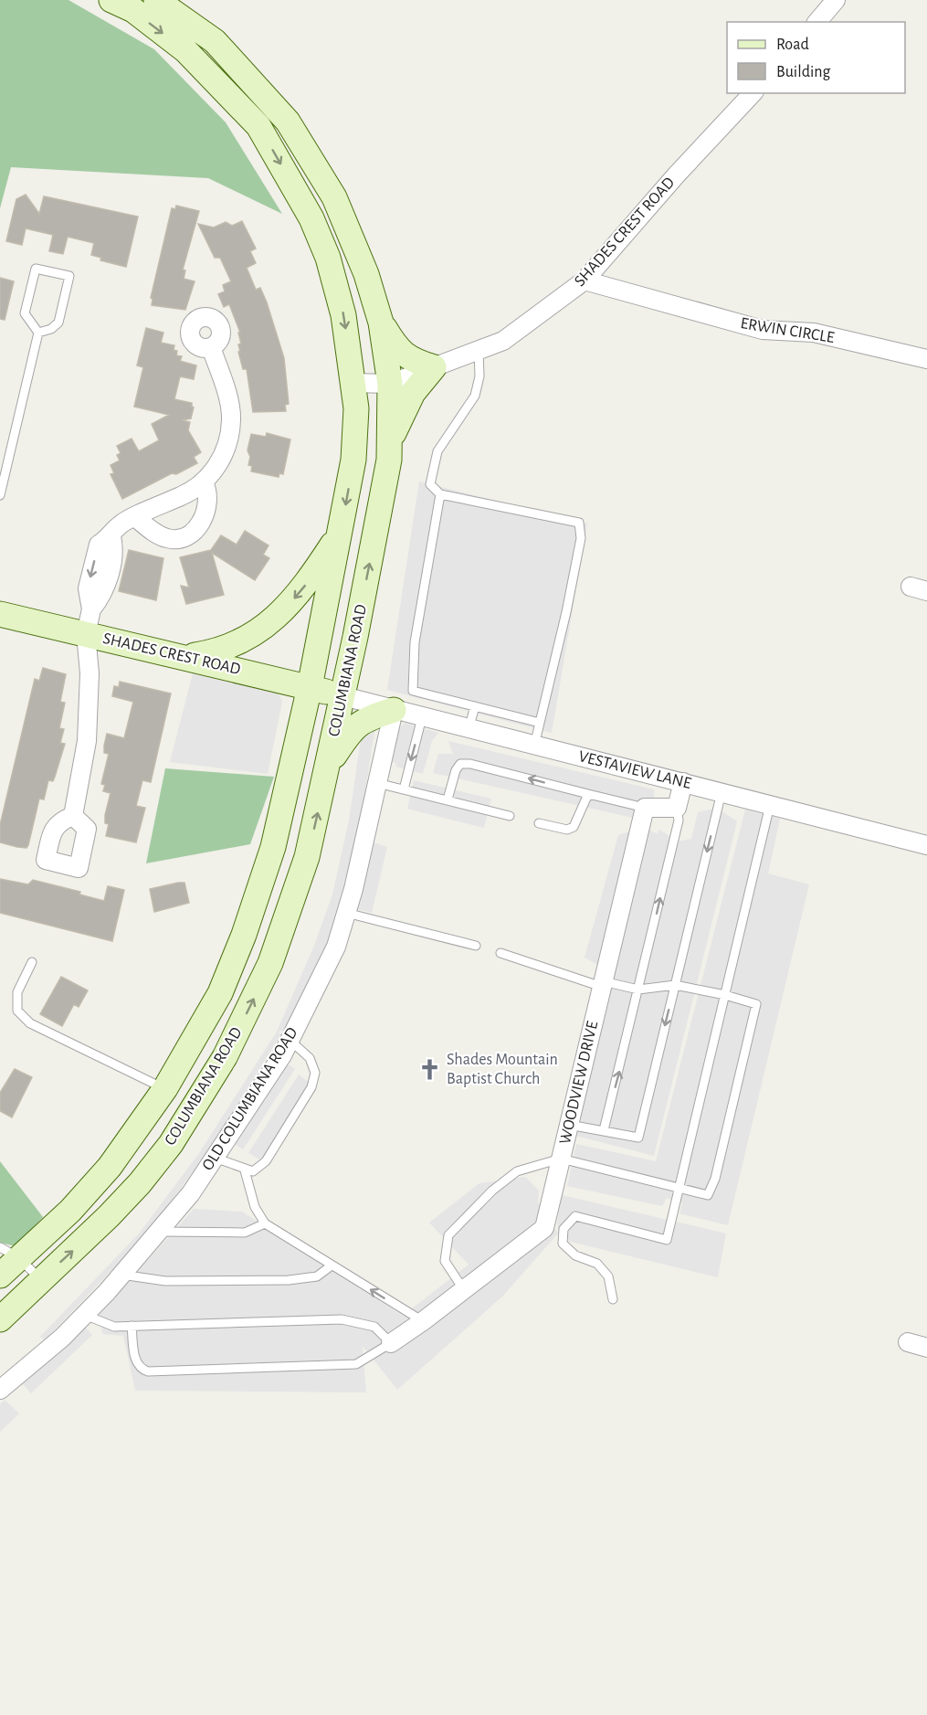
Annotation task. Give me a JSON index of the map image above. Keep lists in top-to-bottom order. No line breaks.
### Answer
{"streets":{"main road":["SHADES CREST ROAD","COLUMBIANA ROAD"],"street":["ERWIN CIRCLE","VESTAVIEW LANE","WOODVIEW DRIVE","OLD COLUMBIANA ROAD"]},"crossings":[["SHADES CREST ROAD","ERWIN CIRCLE"],["SHADES CREST ROAD","COLUMBIANA ROAD"],["SHADES CREST ROAD","VESTAVIEW LANE"],["COLUMBIANA ROAD","VESTAVIEW LANE"],["VESTAVIEW LANE","OLD COLUMBIANA ROAD"]],"places":{"church":["Shades Mountain Baptist Church"]},"legend":["Road","Building"]}
